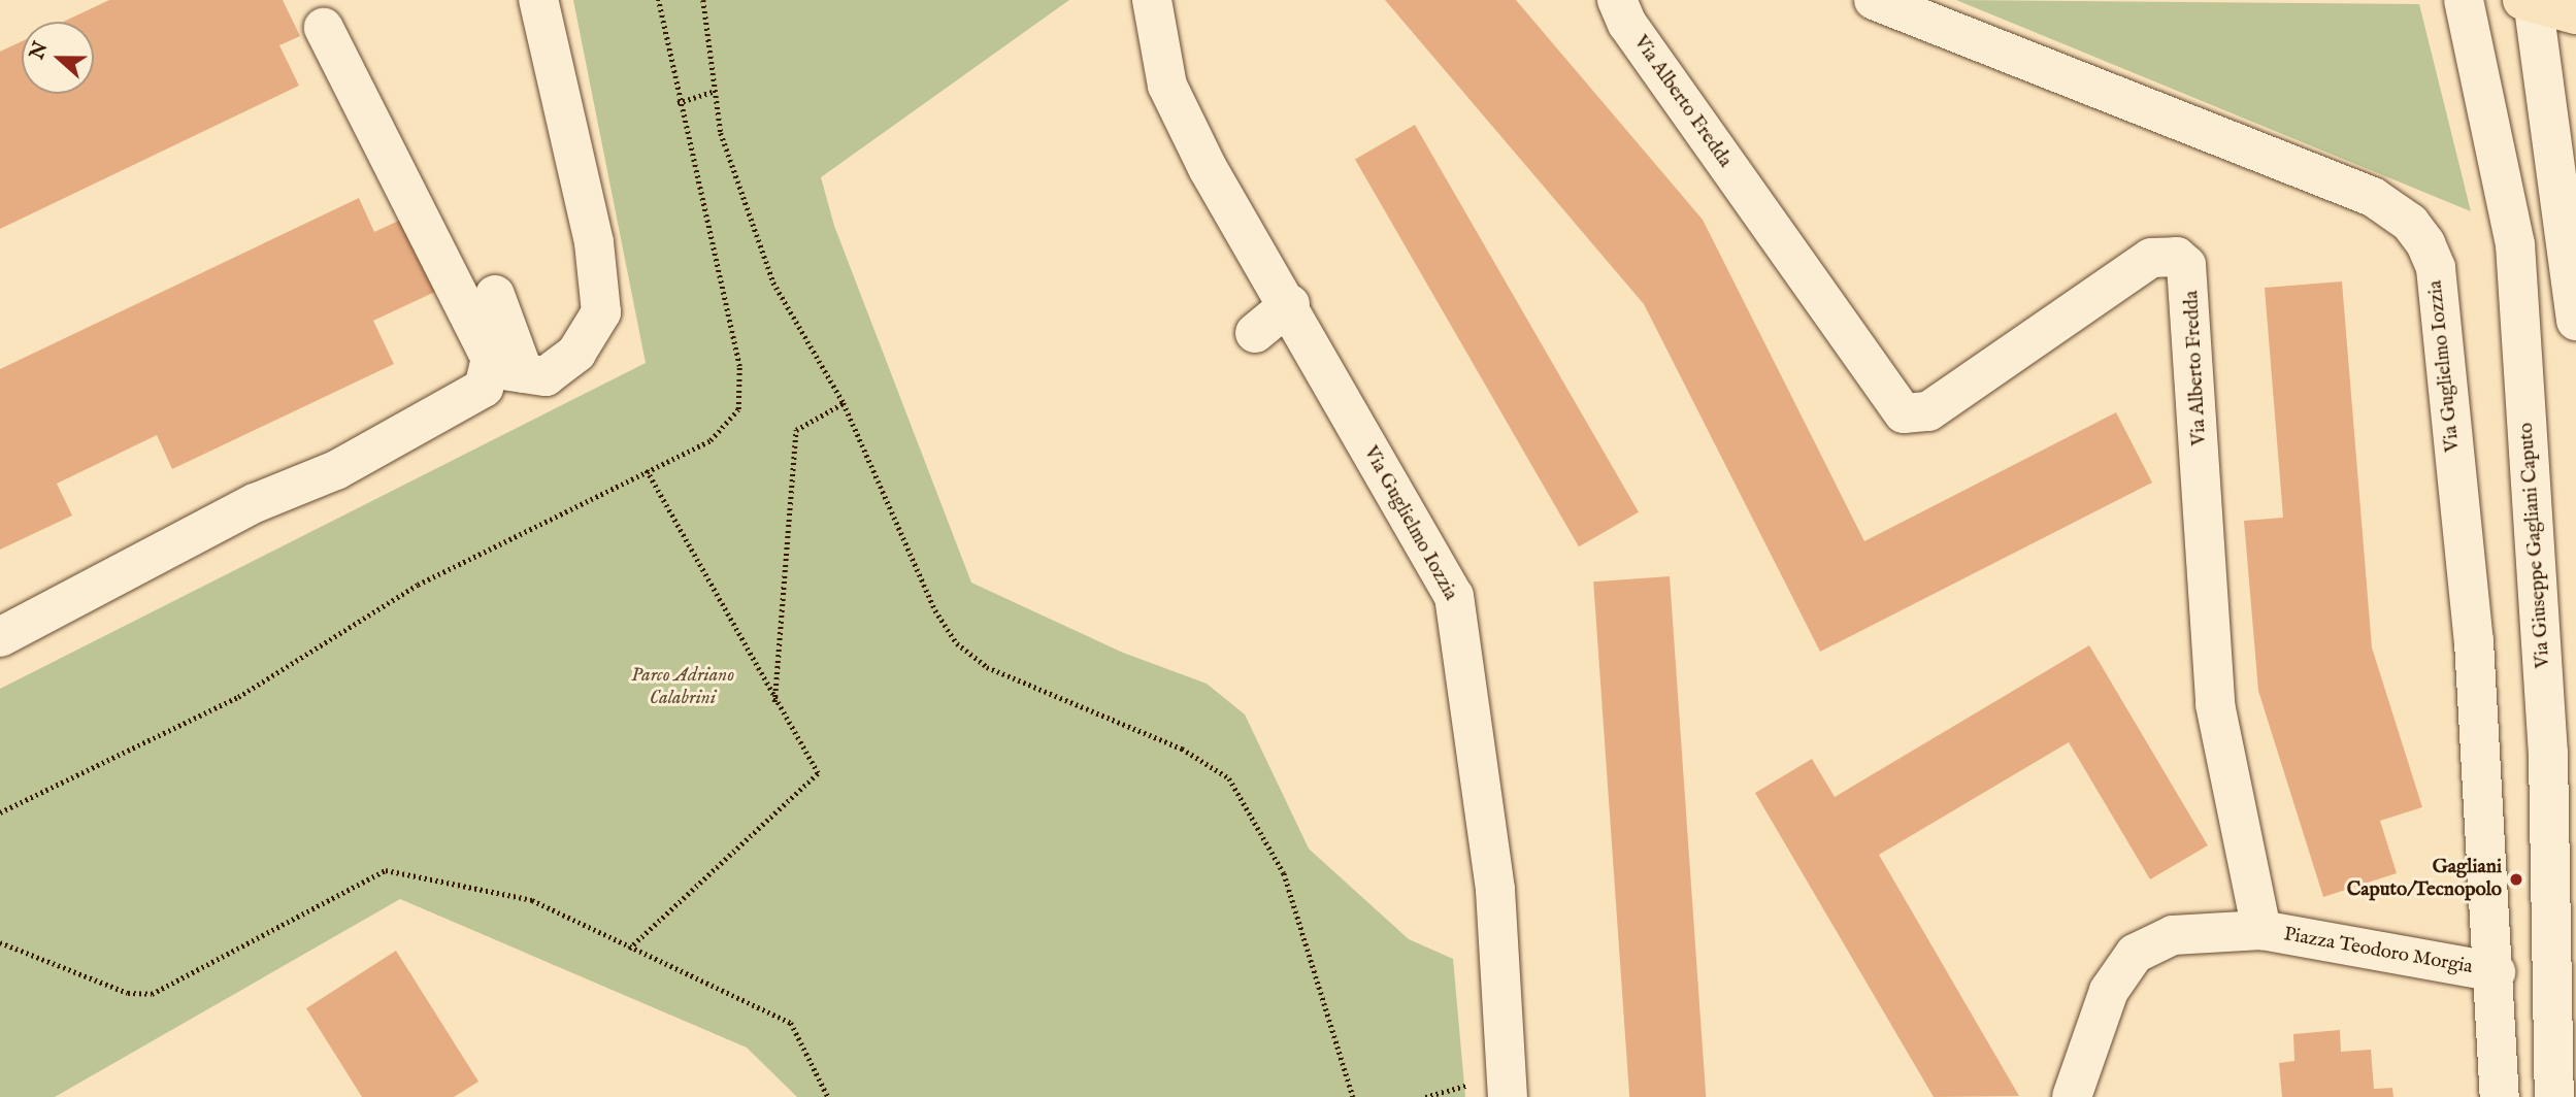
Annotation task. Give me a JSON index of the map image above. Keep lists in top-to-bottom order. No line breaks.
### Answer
{"streets":{"street":["Via Alberto Fredda","Via Guglielmo Iozzia","Via Giuseppe Gagliani Caputo","Piazza Teodoro Morgia"]},"crossings":[["Via Alberto Fredda","Piazza Teodoro Morgia"],["Via Guglielmo Iozzia","Piazza Teodoro Morgia"]],"parks":["Parco Adriano Calabrini"],"places":["Gagliani Caputo/Tecnopolo"],"north":"left"}
